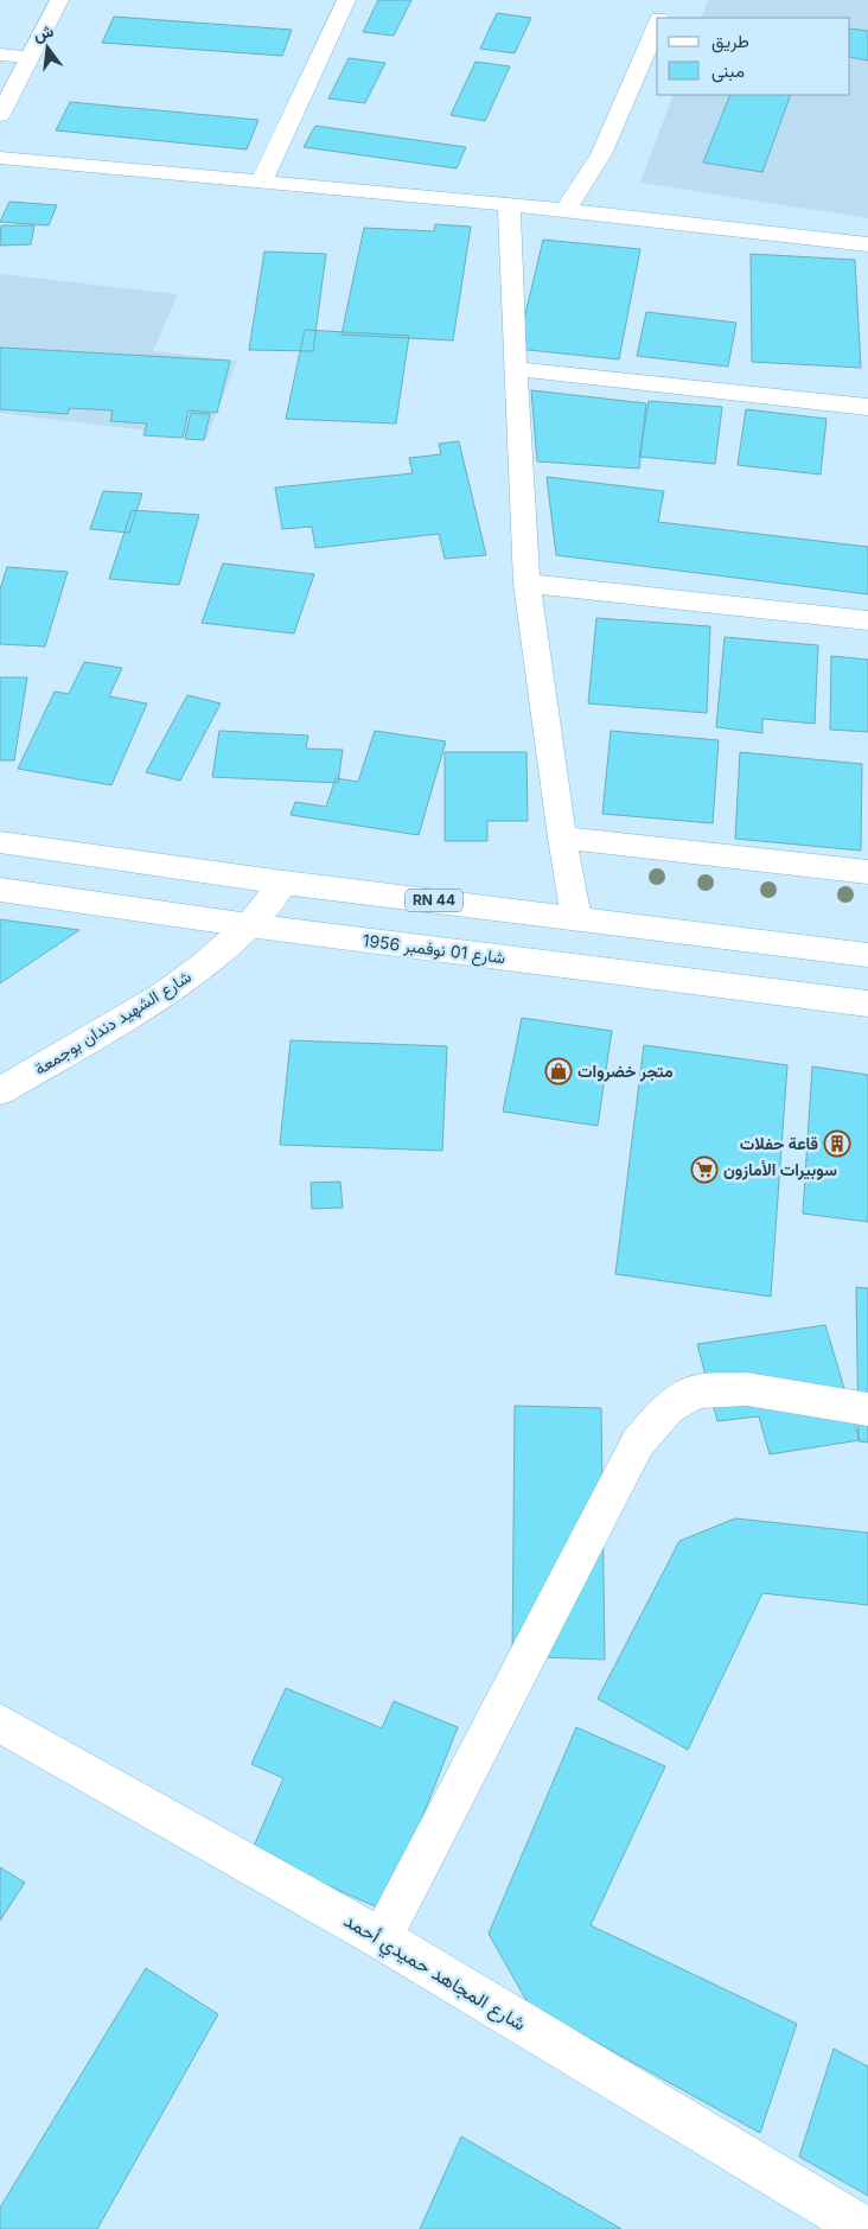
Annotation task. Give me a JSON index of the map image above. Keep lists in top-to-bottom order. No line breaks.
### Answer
{"streets":{"street":["RN 44","شارع 01 نوفمبر 1956","شارع الشهيد دندان بوجمعة","شارع المجاهد حميدي أحمد"]},"crossings":[["RN 44","شارع الشهيد دندان بوجمعة"],["شارع 01 نوفمبر 1956","شارع الشهيد دندان بوجمعة"]],"places":{"shop":["متجر خضروات"],"building":["قاعة حفلات"],"supermarket":["سوبيرات الأمازون"]},"legend":["طريق","مبنى"],"north":"top"}
